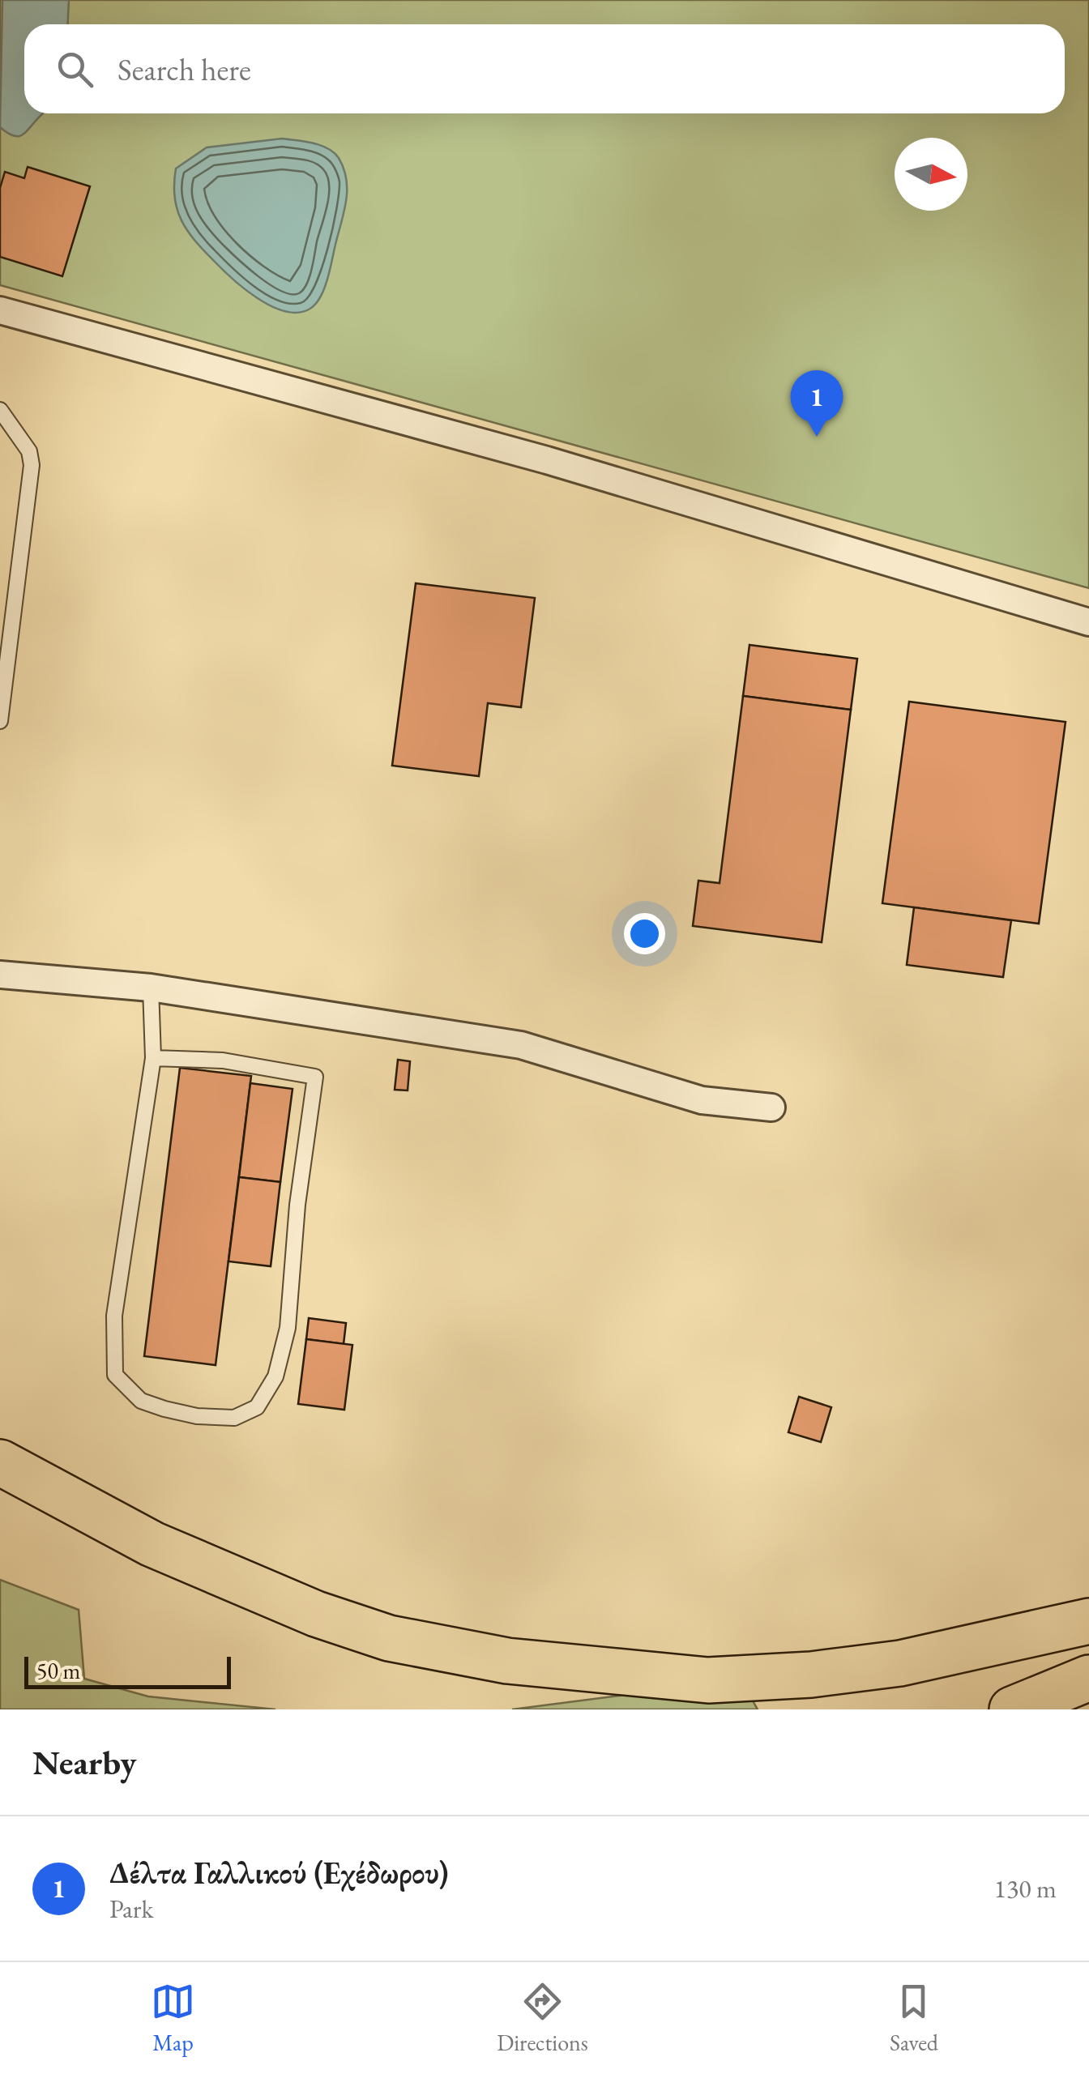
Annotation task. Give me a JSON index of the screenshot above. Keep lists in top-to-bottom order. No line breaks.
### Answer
{"scale_bar":"50 m","north":"right","page":{"search":"Search here","pins":"1","scale":"50 m","heading":"Nearby","list":[{"mark":"1","name":"Δέλτα Γαλλικού (Εχέδωρου)","note":"Park","value":"130 m"}],"nav":["Map","Directions","Saved"]}}
